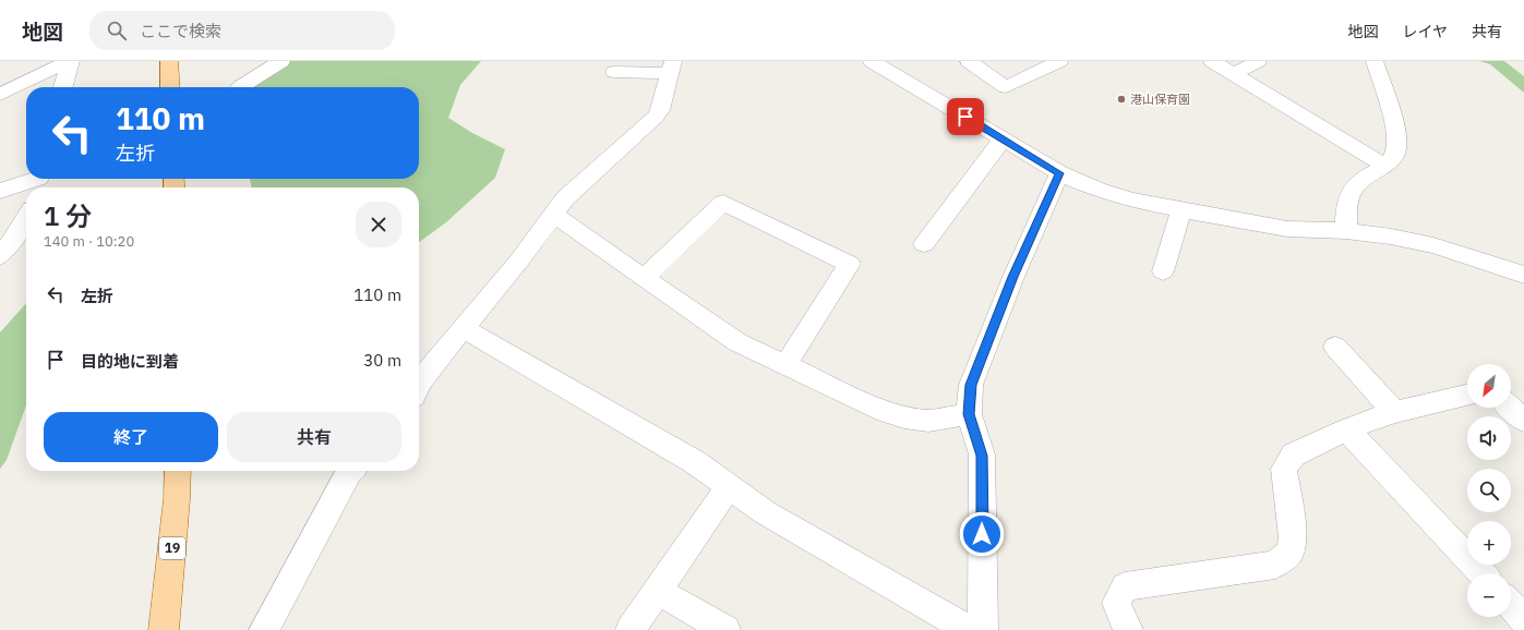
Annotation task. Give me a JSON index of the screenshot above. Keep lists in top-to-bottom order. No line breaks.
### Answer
{"streets":{"main road":["19"]},"places":["港山保育園"],"north":"bottom left","page":{"header":"地図","search":"ここで検索","nav":["地図","レイヤ","共有"],"turn":["110 m","左折"],"heading":["1 分","140 m · 10:20"],"list":[{"name":"左折","value":"110 m"},{"name":"目的地に到着","value":"30 m"}],"map_buttons":["+","−"],"buttons":["終了","共有"]}}
